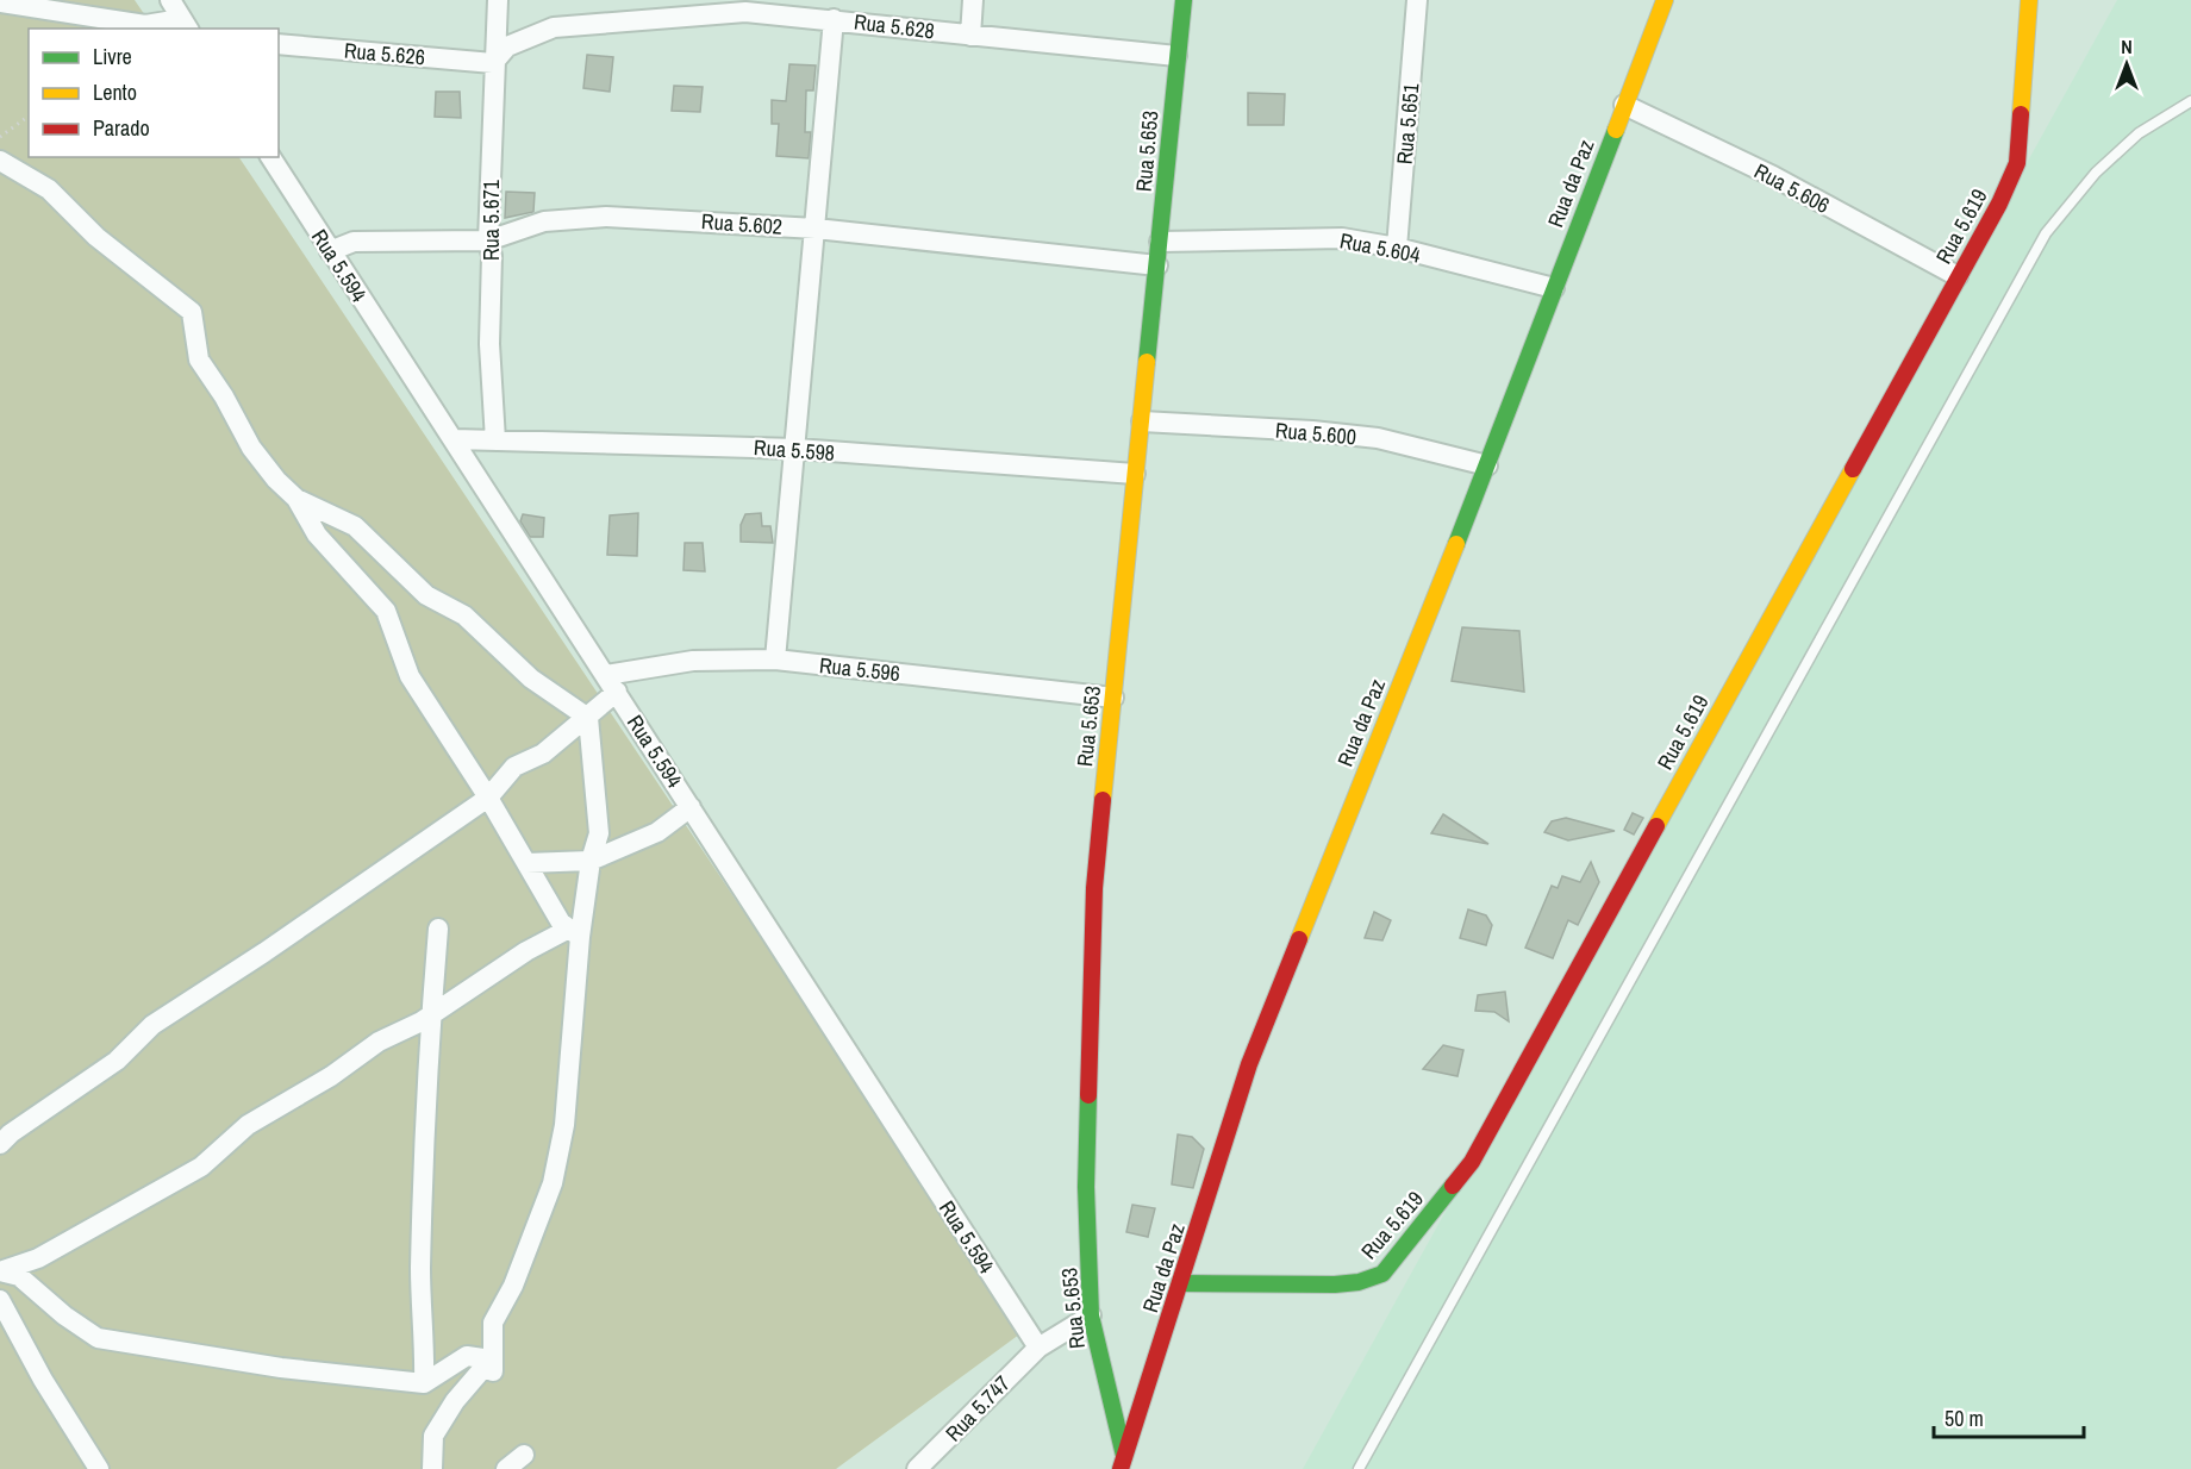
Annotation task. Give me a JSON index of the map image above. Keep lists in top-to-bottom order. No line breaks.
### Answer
{"streets":{"street":["Rua 5.628","Rua 5.626","Rua 5.651","Rua 5.653","Rua da Paz","Rua 5.606","Rua 5.671","Rua 5.602","Rua 5.619","Rua 5.604","Rua 5.594","Rua 5.600","Rua 5.598","Rua 5.596","Rua 5.747"]},"crossings":[["Rua 5.628","Rua 5.626"],["Rua 5.628","Rua 5.653"],["Rua 5.628","Rua 5.671"],["Rua 5.626","Rua 5.671"],["Rua 5.651","Rua 5.604"],["Rua 5.653","Rua da Paz"],["Rua 5.653","Rua 5.602"],["Rua 5.653","Rua 5.604"],["Rua 5.653","Rua 5.600"],["Rua 5.653","Rua 5.598"],["Rua 5.653","Rua 5.596"],["Rua 5.653","Rua 5.747"],["Rua da Paz","Rua 5.606"],["Rua da Paz","Rua 5.619"],["Rua da Paz","Rua 5.604"],["Rua da Paz","Rua 5.600"],["Rua 5.606","Rua 5.619"],["Rua 5.671","Rua 5.602"],["Rua 5.671","Rua 5.598"],["Rua 5.602","Rua 5.594"],["Rua 5.594","Rua 5.598"],["Rua 5.594","Rua 5.596"],["Rua 5.594","Rua 5.747"]],"legend":["Livre","Lento","Parado"],"scale_bar":"50 m","north":"top"}
